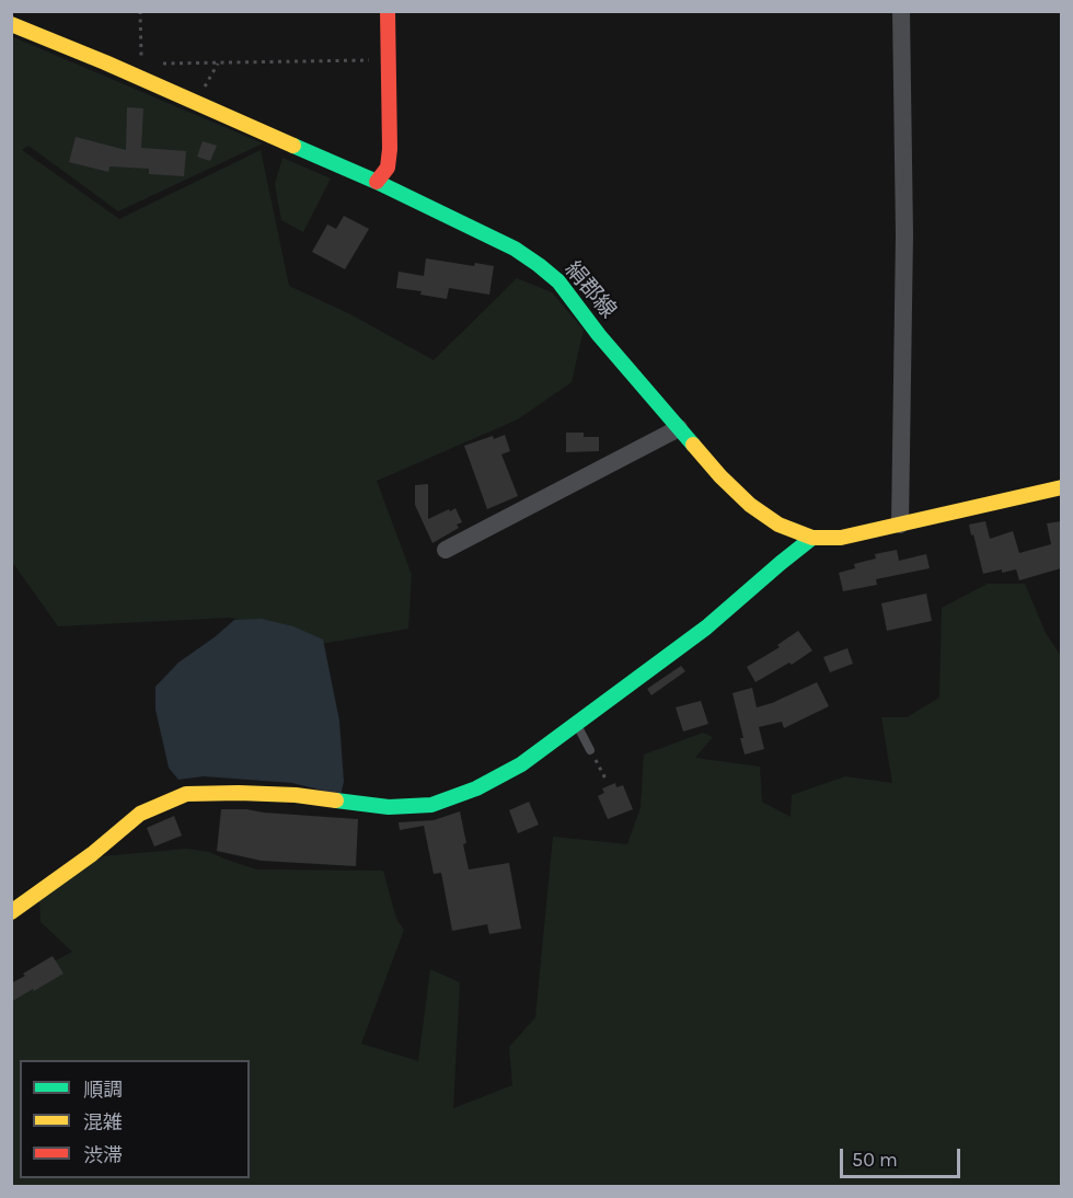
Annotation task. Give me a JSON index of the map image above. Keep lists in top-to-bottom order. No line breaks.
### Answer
{"streets":{"main road":["絹郡線"]},"legend":["順調","混雑","渋滞"],"scale_bar":"50 m"}
